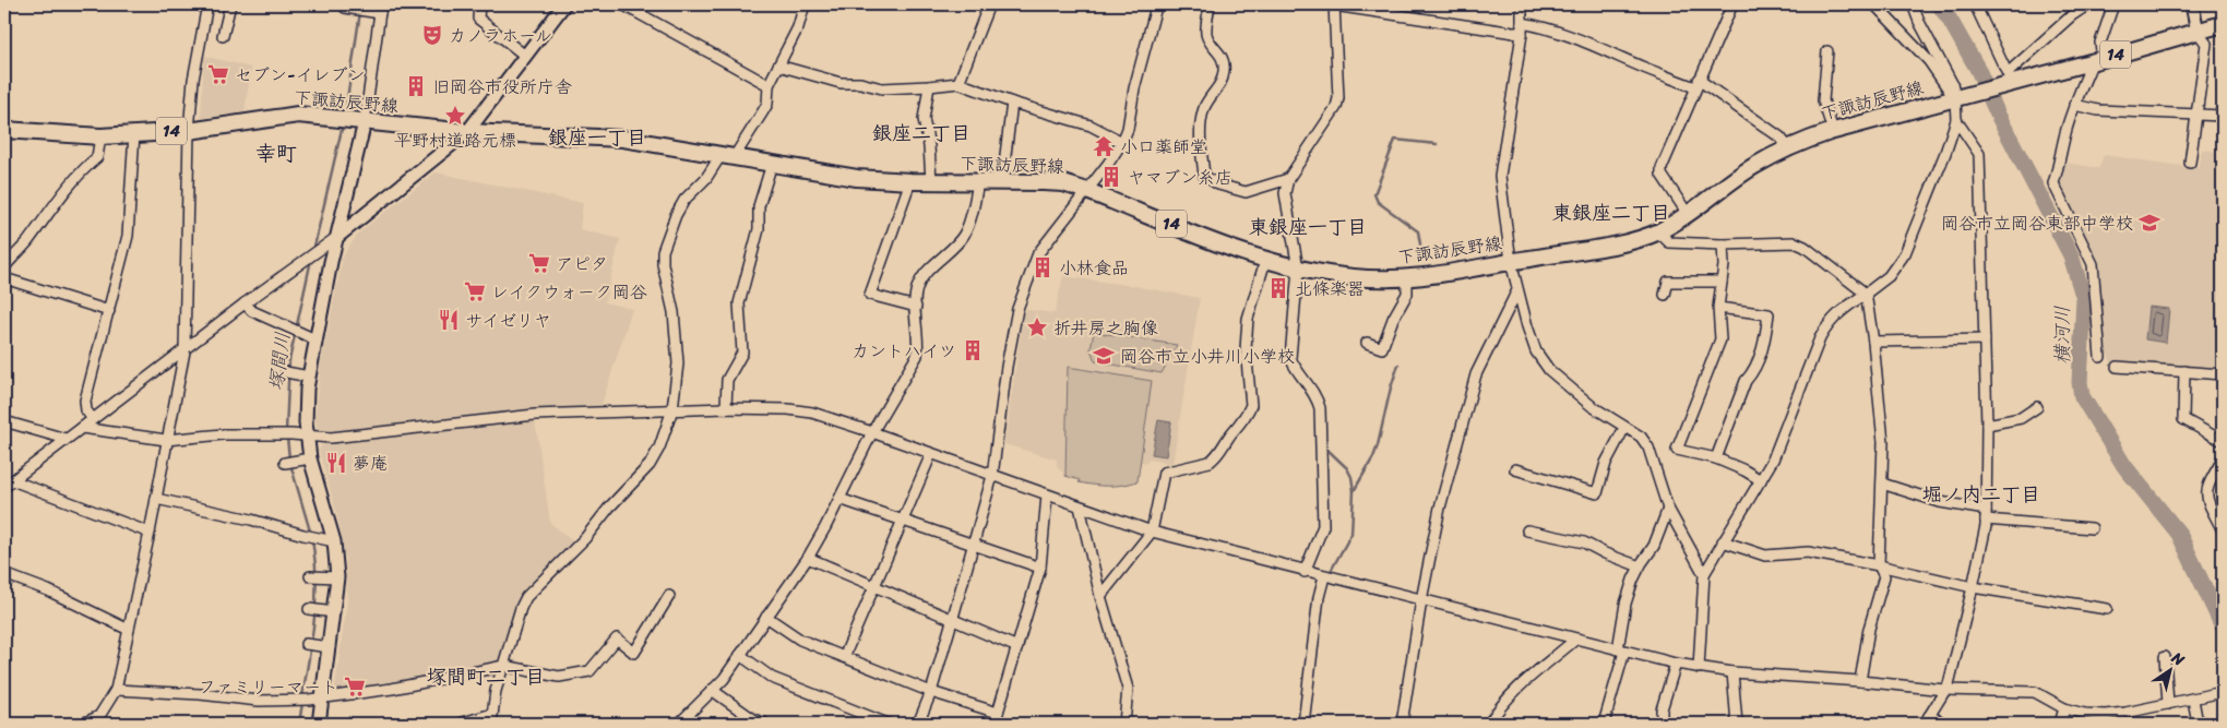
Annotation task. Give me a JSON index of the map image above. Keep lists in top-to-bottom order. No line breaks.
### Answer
{"streets":{"main road":["14","下諏訪辰野線"]},"districts":["銀座二丁目","銀座一丁目","幸町","東銀座二丁目","東銀座一丁目","堀ノ内二丁目","塚間町二丁目"],"water":["横河川","塚間川"],"places":{"theatre":["カノラホール"],"supermarket":["セブン-イレブン","アピタ","レイクウォーク岡谷","ファミリーマート"],"building":["旧岡谷市役所庁舎","ヤマブン糸店","小林食品","北條楽器","カントハイツ"],"place":["平野村道路元標","折井房之胸像"],"temple":["小口薬師堂"],"school or university":["岡谷市立岡谷東部中学校","岡谷市立小井川小学校"],"restaurant":["サイゼリヤ","夢庵"]},"north":"top right"}
